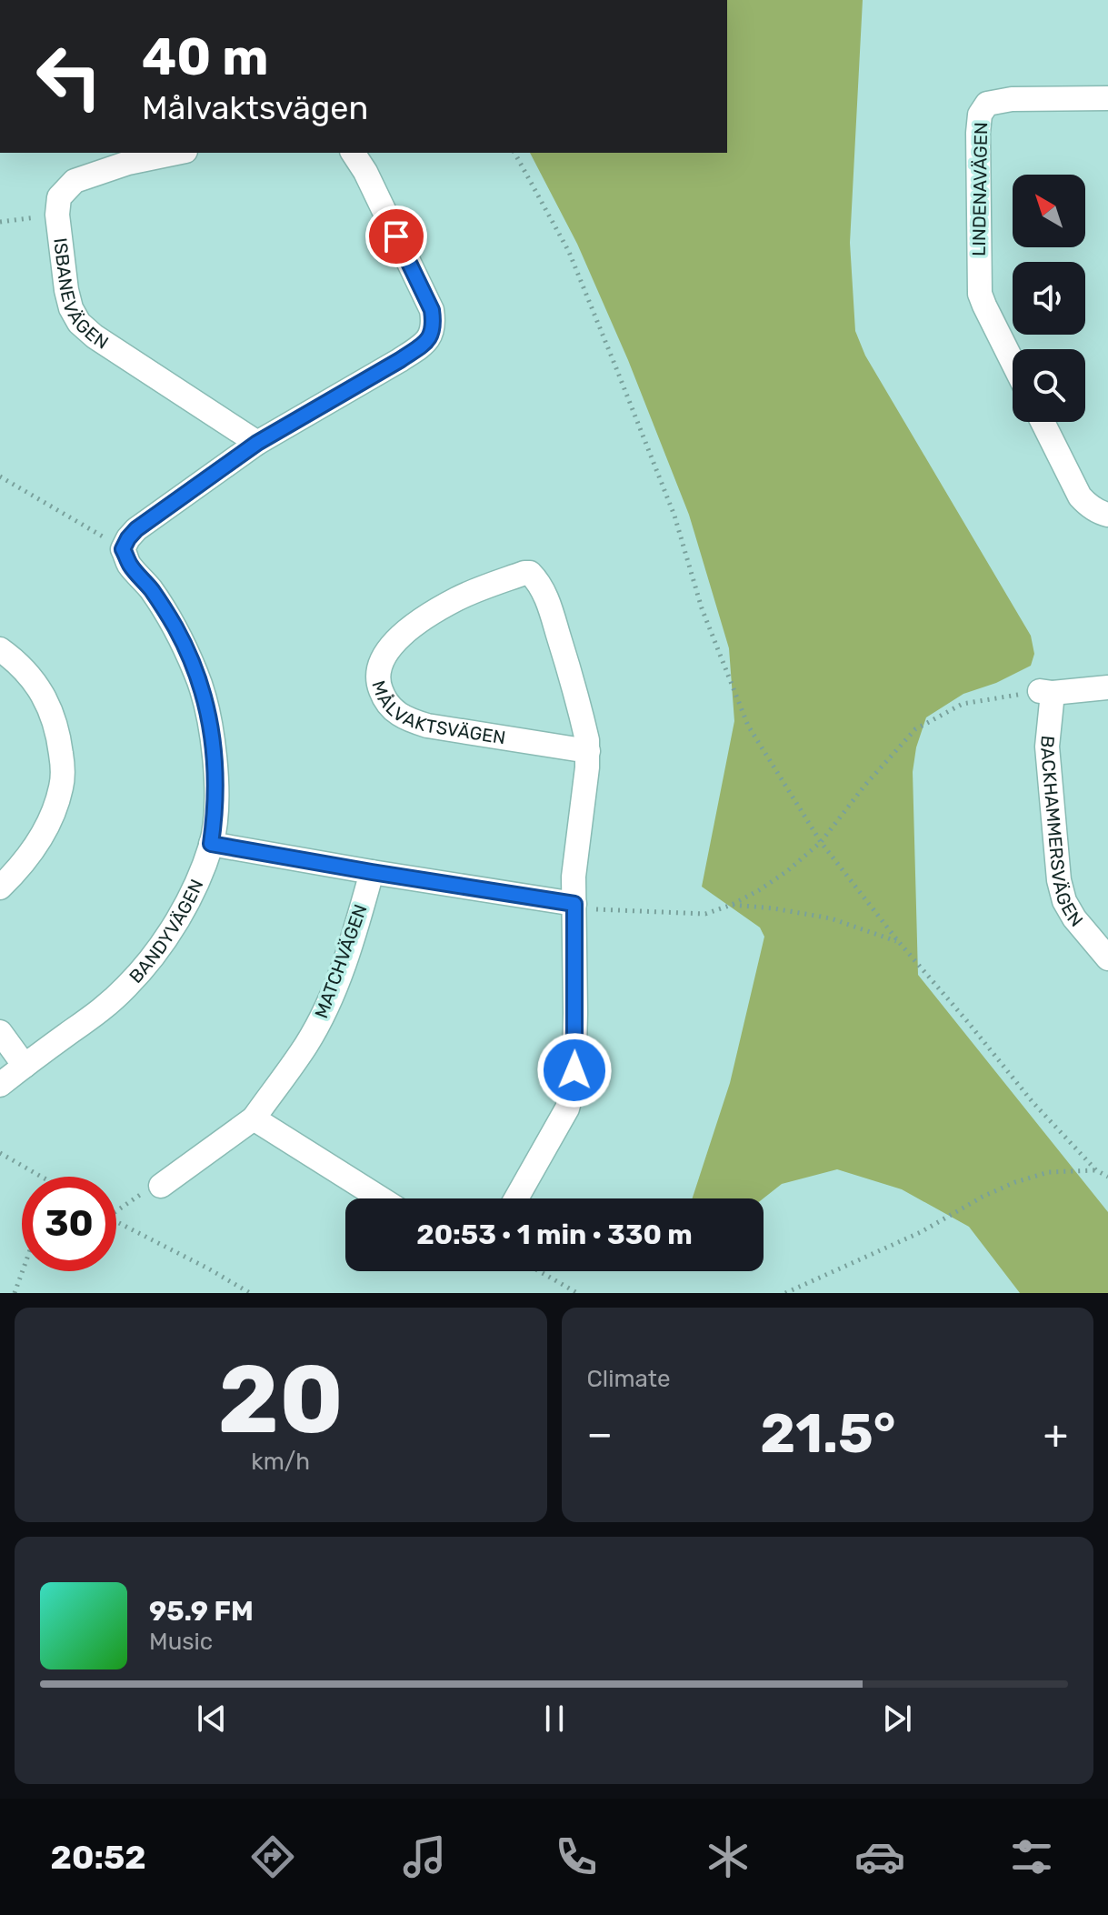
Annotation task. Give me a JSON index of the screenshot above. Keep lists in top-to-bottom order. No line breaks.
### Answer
{"streets":{"street":["LINDENAVÄGEN","ISBANEVÄGEN","MÅLVAKTSVÄGEN","BACKHAMMERSVÄGEN","BANDYVÄGEN","MATCHVÄGEN"]},"north":"top left","page":{"turn":["40 m","Målvaktsvägen"],"limit":"30","trip":"20:53 · 1 min · 330 m","tile":[["20","km/h"],"Climate"],"heat":["−","21.5°","+"],"song":["95.9 FM","Music"],"tabs":"20:52"}}
